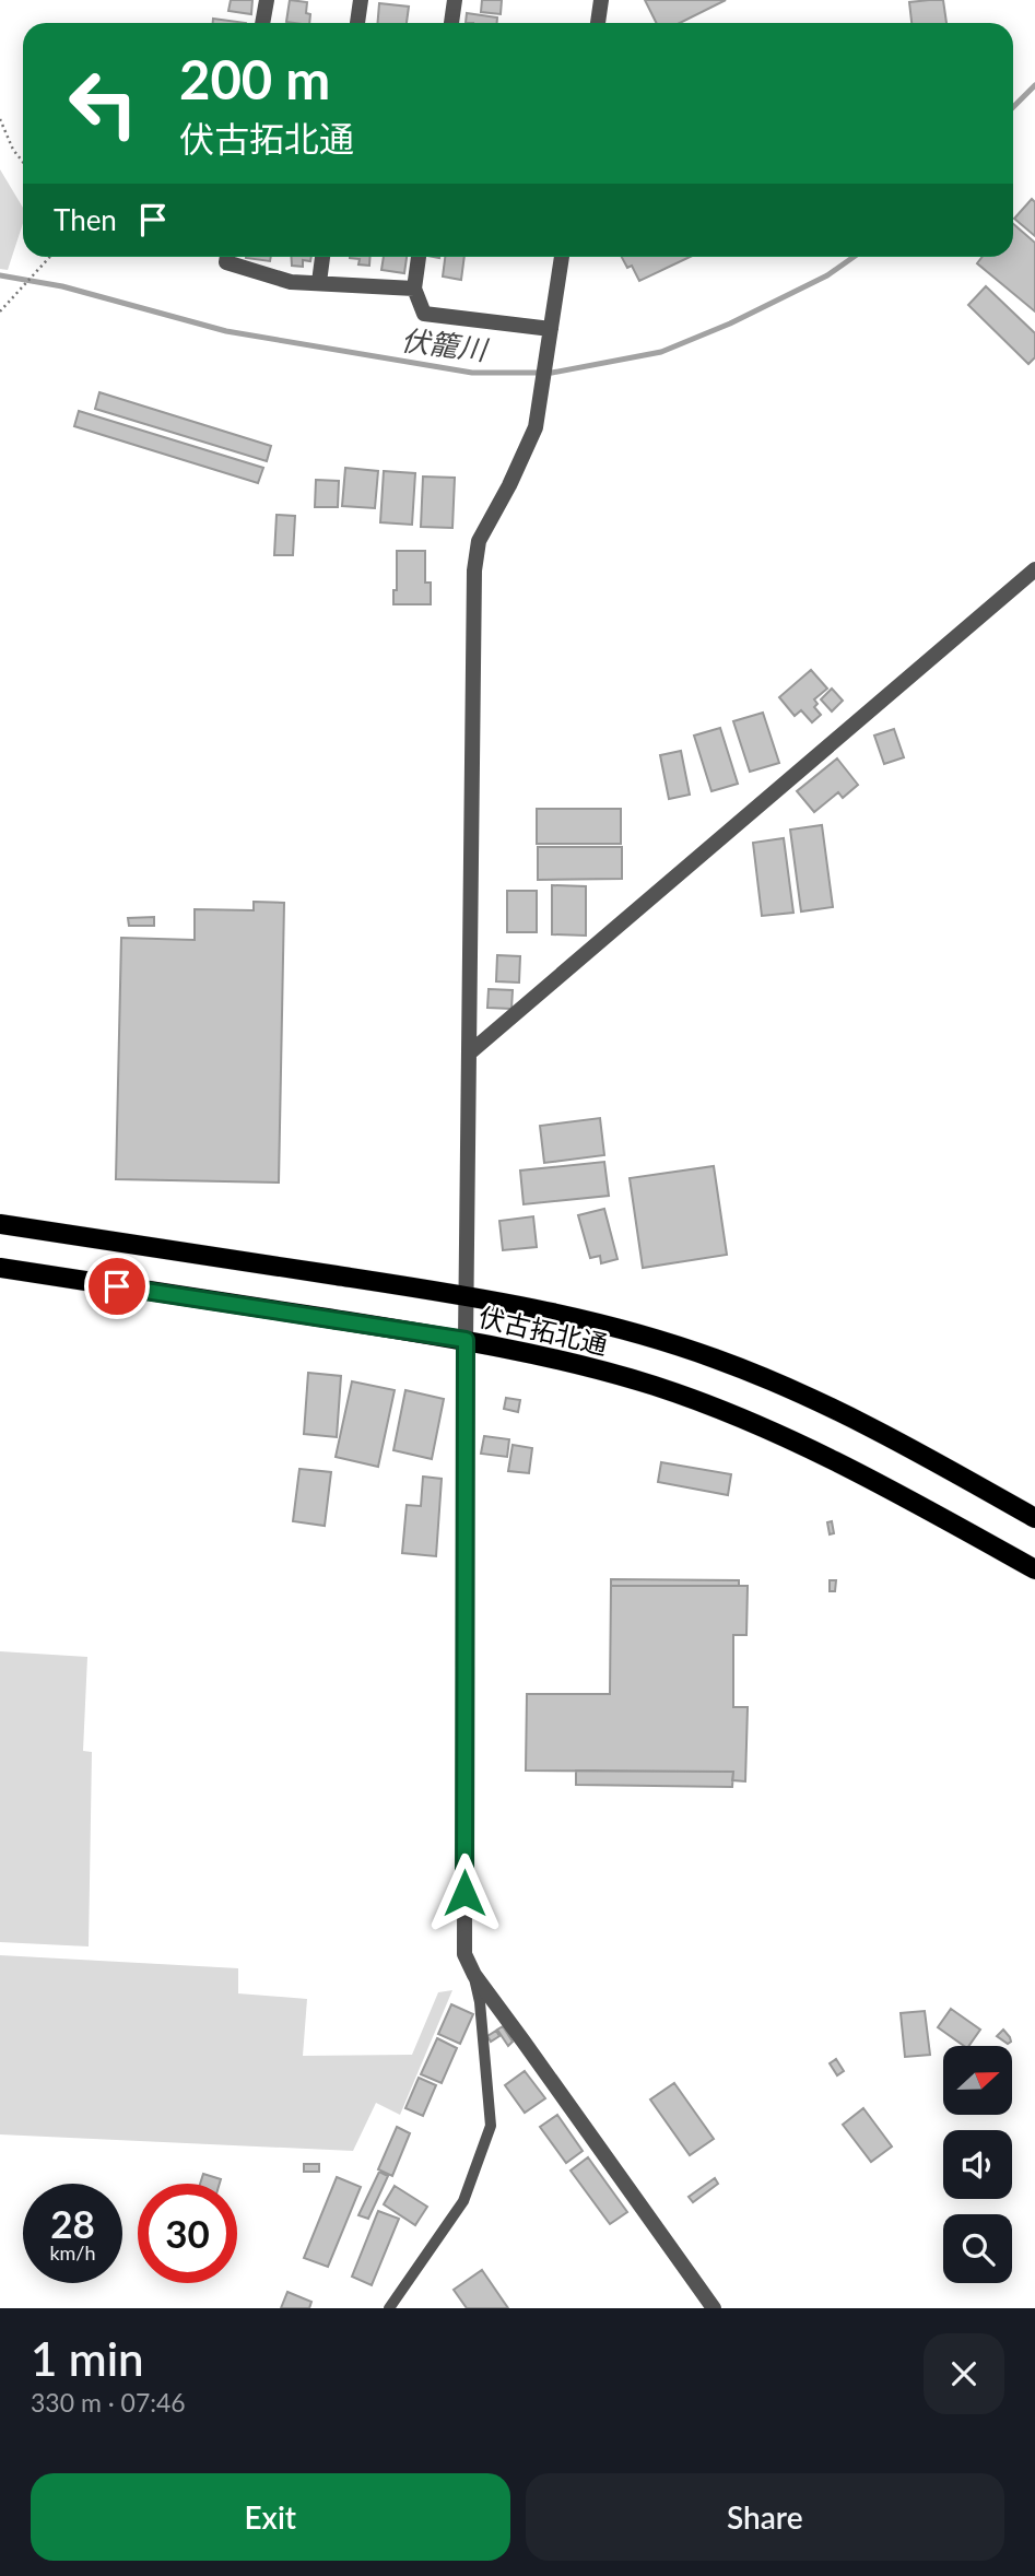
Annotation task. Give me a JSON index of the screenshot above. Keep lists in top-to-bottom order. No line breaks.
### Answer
{"streets":{"main road":["伏古拓北通"]},"water":["伏籠川"],"north":"right","page":{"turn":["200 m","伏古拓北通"],"then":"Then","speed":"28 km/h","limit":"30","heading":["1 min","330 m · 07:46"],"buttons":["Exit","Share"]}}
